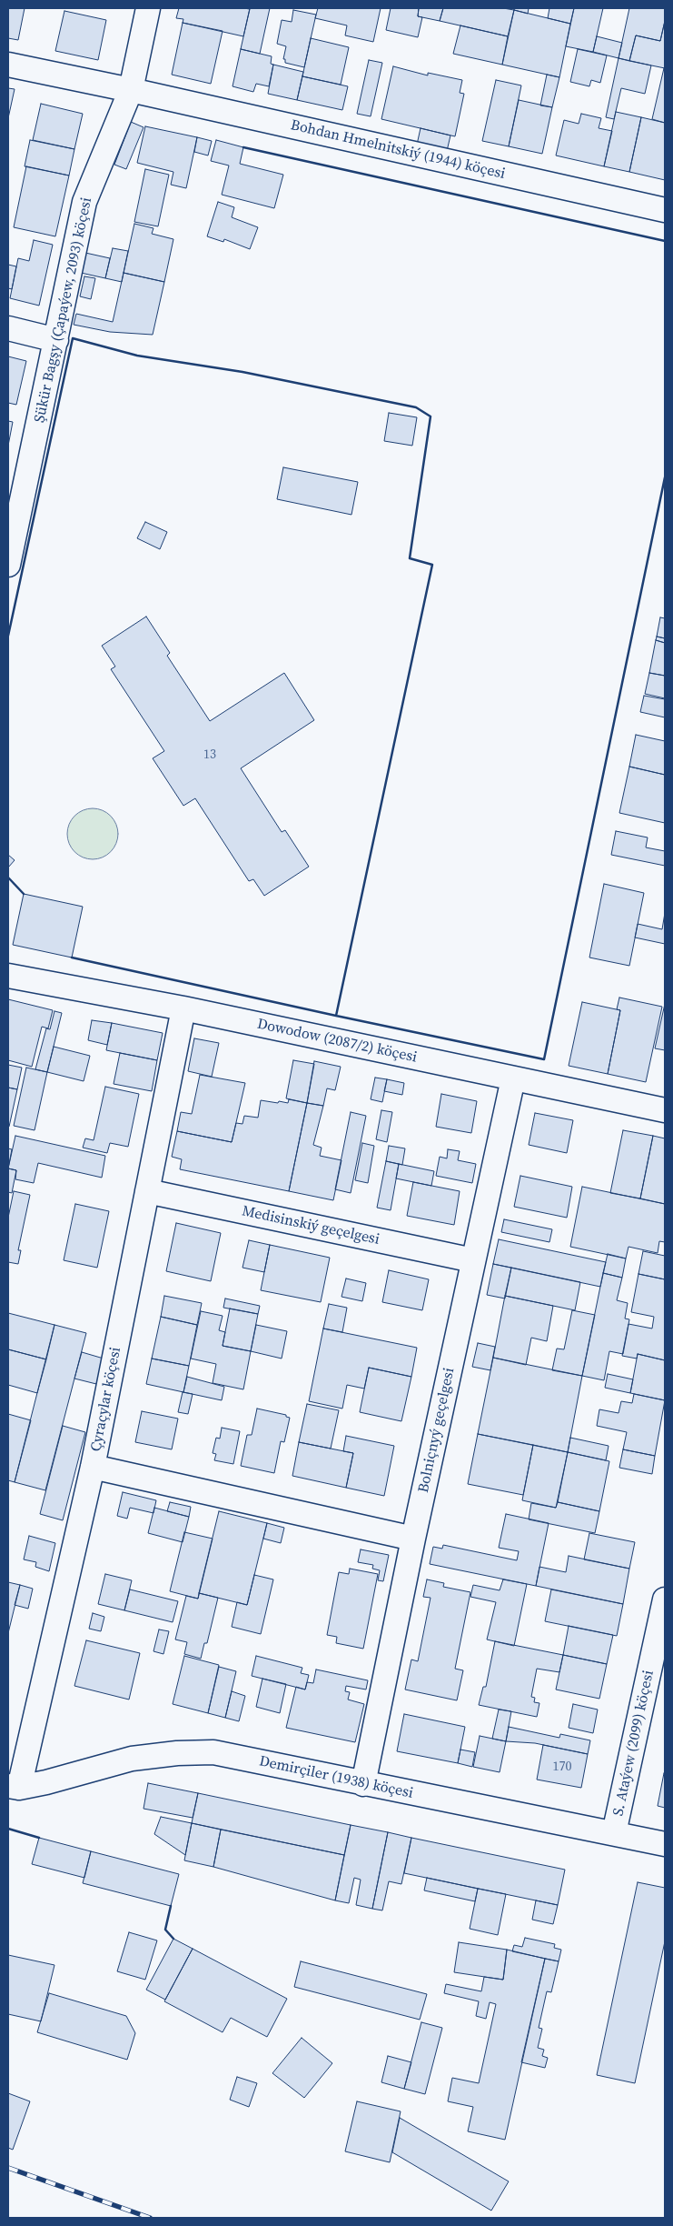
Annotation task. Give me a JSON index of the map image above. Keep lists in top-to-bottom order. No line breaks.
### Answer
{"streets":{"street":["Bohdan Hmelnitskiý (1944) köçesi","Şükür Bagşy (Çapaýew, 2093) köçesi","Dowodow (2087/2) köçesi","Medisinskiý geçelgesi","Çyraçylar köçesi","Bolniçnyý geçelgesi","S. Ataýew (2099) köçesi","Demirçiler (1938) köçesi"]},"crossings":[["Bohdan Hmelnitskiý (1944) köçesi","Şükür Bagşy (Çapaýew, 2093) köçesi"],["Dowodow (2087/2) köçesi","Çyraçylar köçesi"],["Dowodow (2087/2) köçesi","Bolniçnyý geçelgesi"],["Medisinskiý geçelgesi","Çyraçylar köçesi"],["Medisinskiý geçelgesi","Bolniçnyý geçelgesi"],["Çyraçylar köçesi","Demirçiler (1938) köçesi"],["Bolniçnyý geçelgesi","Demirçiler (1938) köçesi"],["S. Ataýew (2099) köçesi","Demirçiler (1938) köçesi"]],"house_numbers":["13","170"]}
